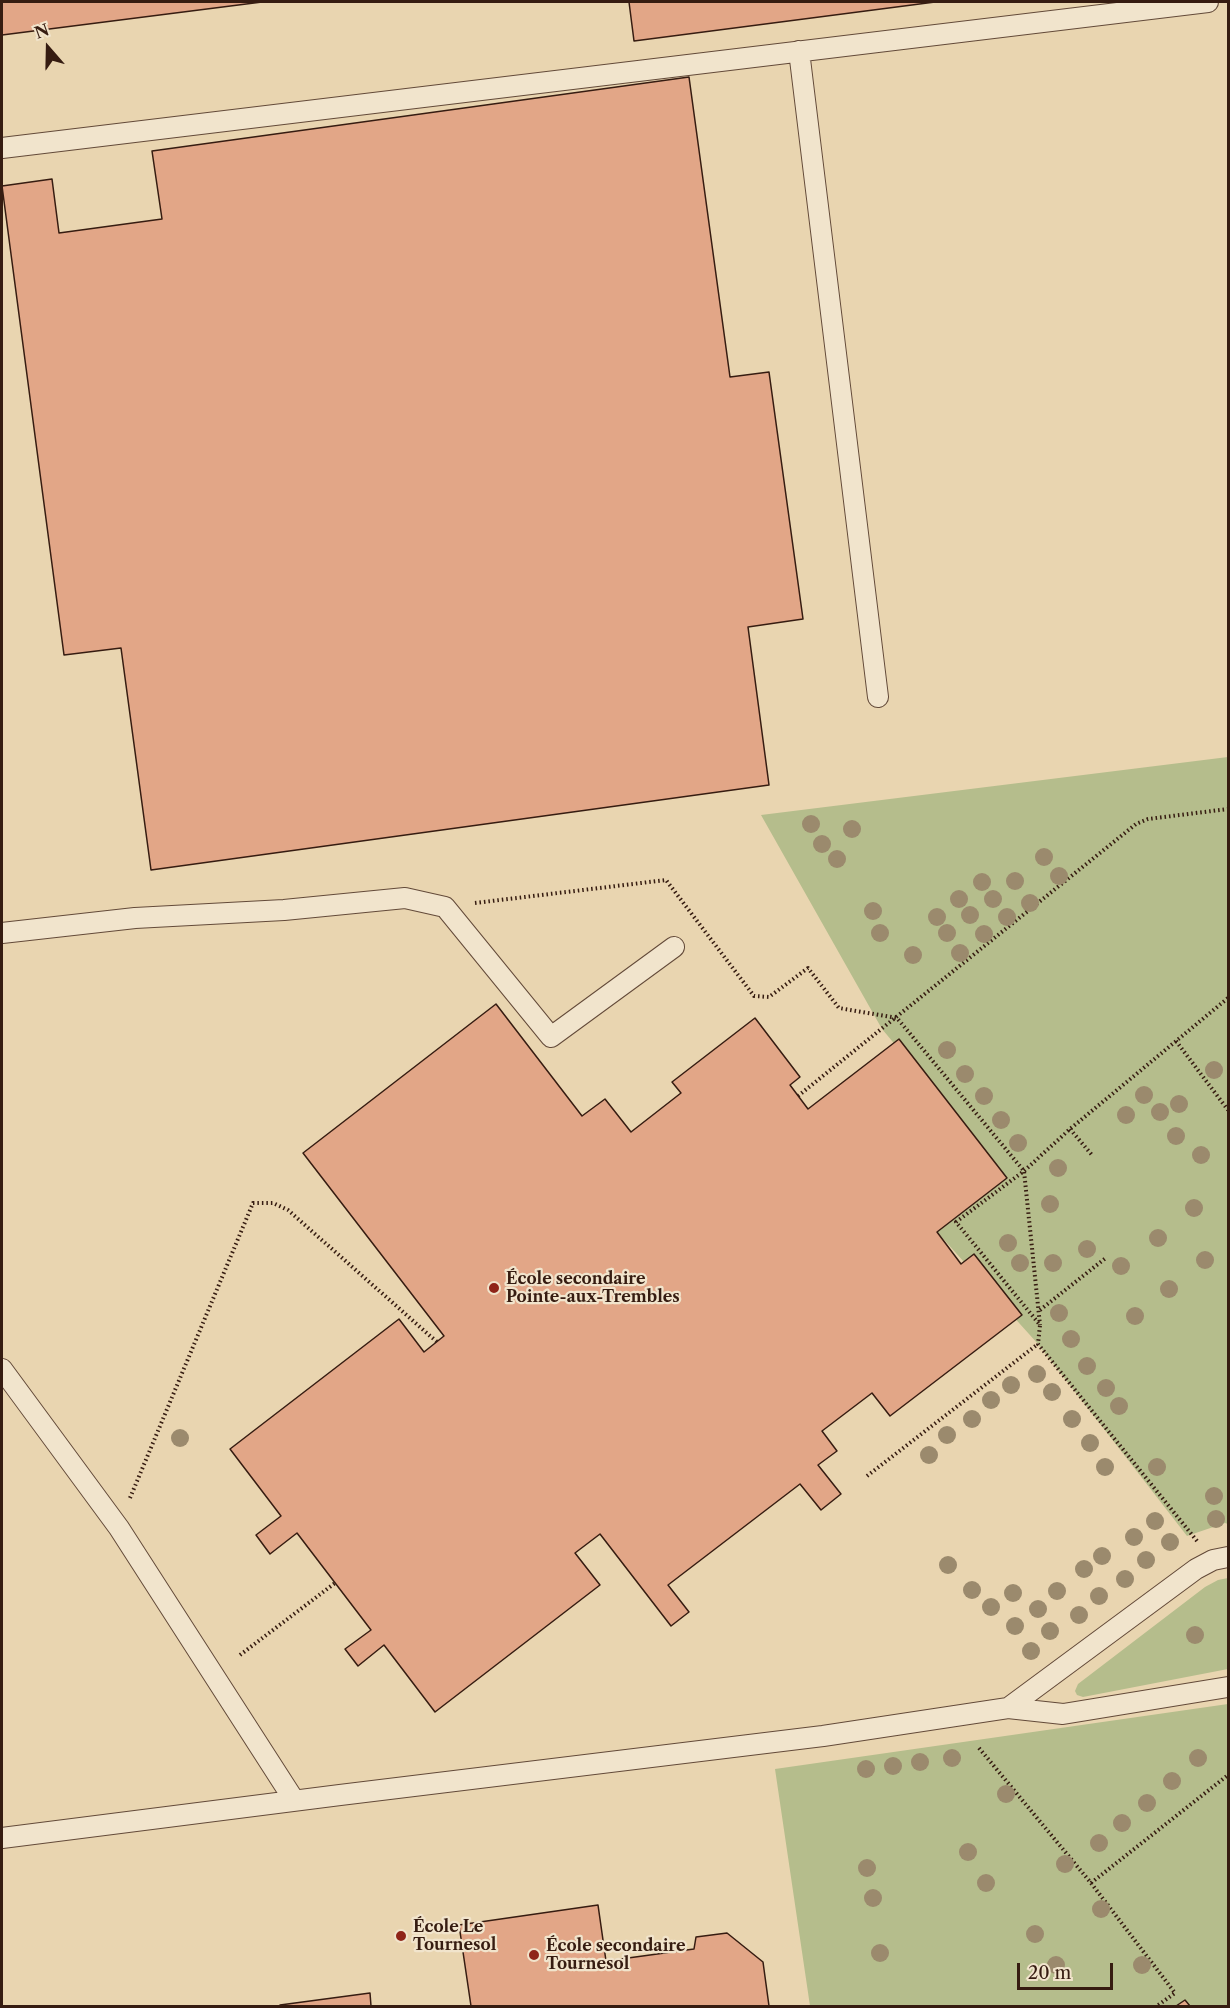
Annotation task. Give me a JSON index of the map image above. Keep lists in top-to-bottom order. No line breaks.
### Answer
{"places":["École secondaire Pointe-aux-Trembles","École Le Tournesol","École secondaire Tournesol"],"scale_bar":"20 m","north":"top"}
